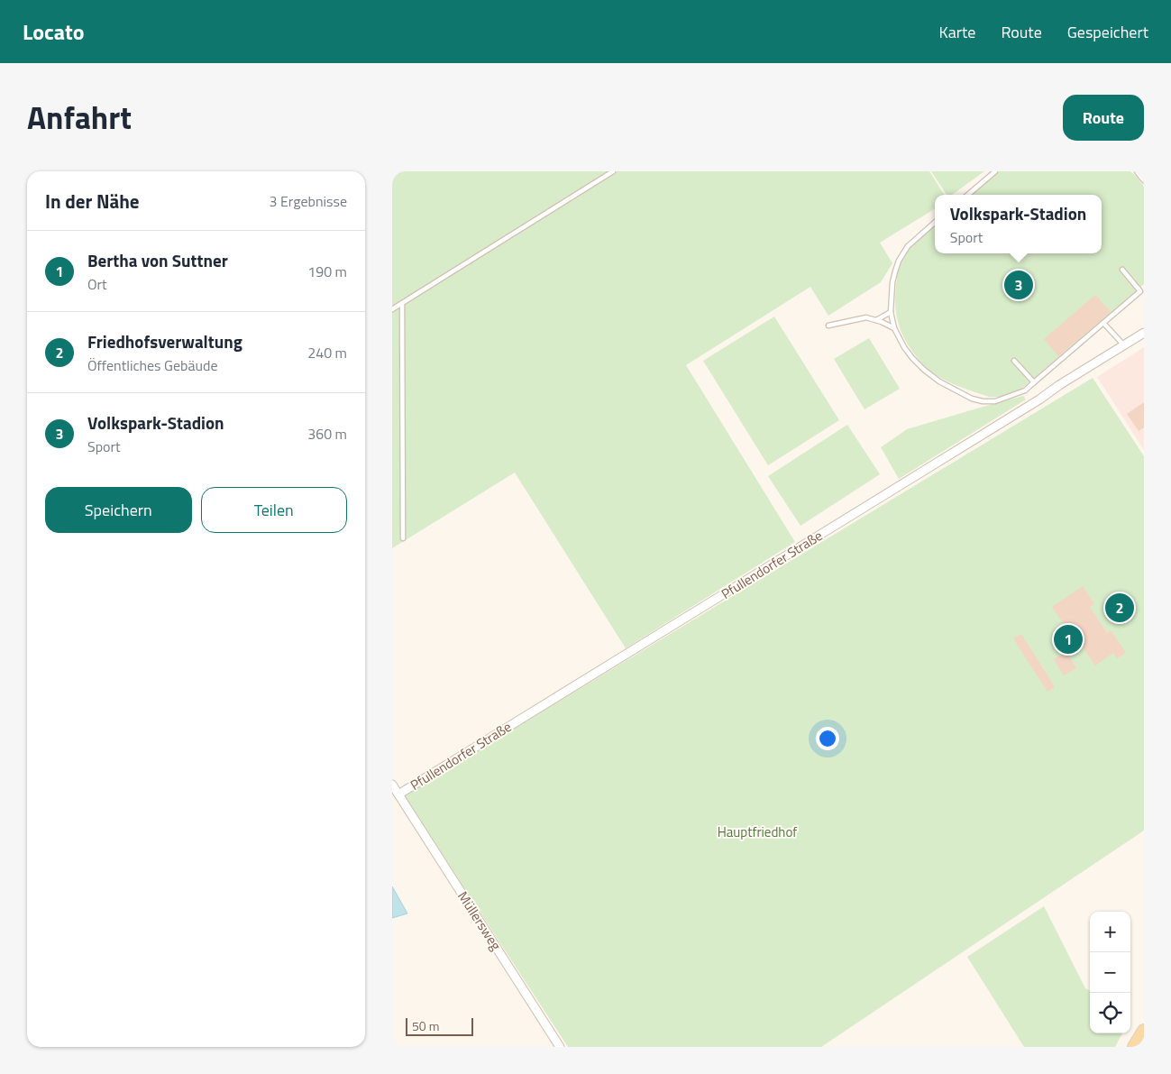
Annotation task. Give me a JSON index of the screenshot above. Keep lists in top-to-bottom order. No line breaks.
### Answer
{"streets":{"street":["Pfullendorfer Straße","Müllersweg"]},"crossings":[["Pfullendorfer Straße","Müllersweg"]],"parks":["Hauptfriedhof"],"scale_bar":"50 m","page":{"header":"Locato","nav":["Karte","Route","Gespeichert"],"title":"Anfahrt","buttons":["Route",["Speichern","Teilen"]],"heading":["In der Nähe","3 Ergebnisse"],"popup":["Volkspark-Stadion","Sport"],"list":[{"mark":"1","name":"Bertha von Suttner","note":"Ort","value":"190 m"},{"mark":"2","name":"Friedhofsverwaltung","note":"Öffentliches Gebäude","value":"240 m"},{"mark":"3","name":"Volkspark-Stadion","note":"Sport","value":"360 m"}],"pins":["3","2","1"],"map_buttons":["+","−"],"scale":"50 m"}}
